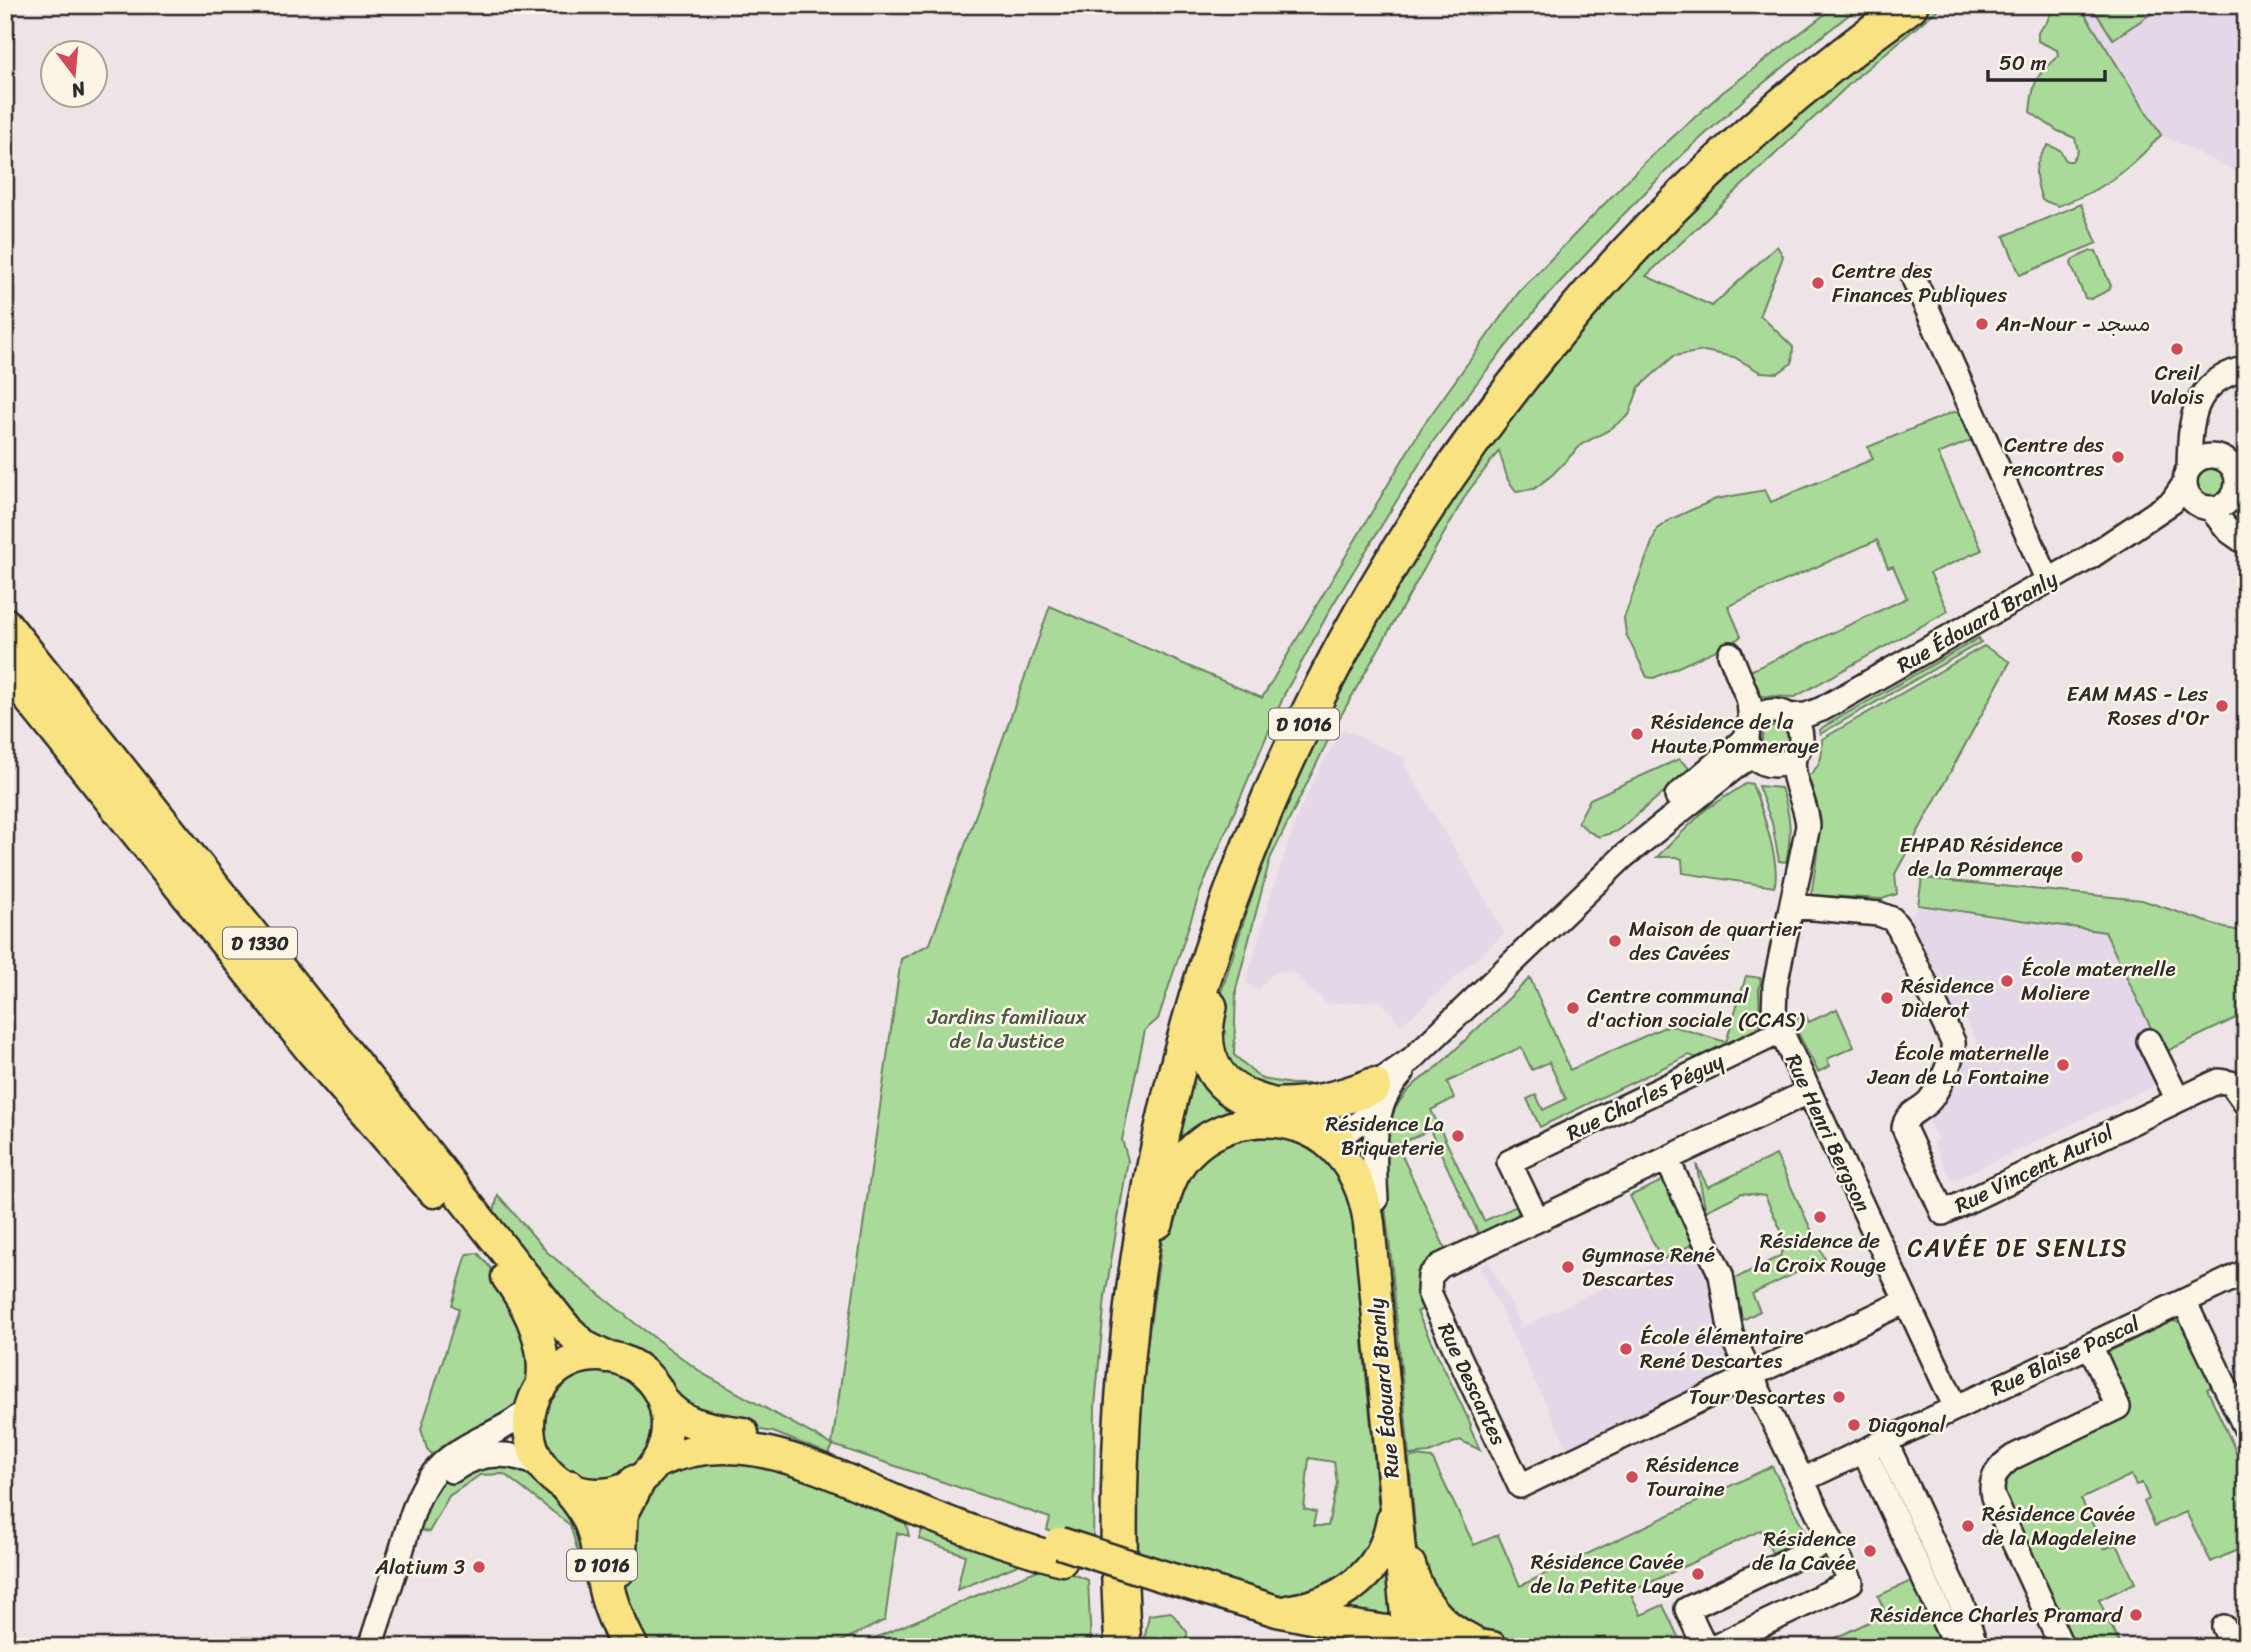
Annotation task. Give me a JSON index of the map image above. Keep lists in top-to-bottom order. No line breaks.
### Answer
{"streets":{"highway":["D 1016"],"main road":["Rue Édouard Branly","D 1330"],"street":["Rue Charles Péguy","Rue Henri Bergson","Rue Vincent Auriol","Rue Blaise Pascal","Rue Descartes"]},"crossings":[["Rue Édouard Branly","Rue Henri Bergson"],["D 1016","D 1330"],["Rue Charles Péguy","Rue Henri Bergson"],["Rue Charles Péguy","Rue Descartes"],["Rue Henri Bergson","Rue Vincent Auriol"],["Rue Henri Bergson","Rue Blaise Pascal"],["Rue Henri Bergson","Rue Descartes"]],"districts":["CAVÉE DE SENLIS"],"parks":["Jardins familiaux de la Justice"],"places":["Centre des Finances Publiques","An-Nour - مسجد","Creil Valois","Centre des rencontres","EAM MAS - Les Roses d'Or","Résidence de la Haute Pommeraye","EHPAD Résidence de la Pommeraye","Maison de quartier des Cavées","École maternelle Moliere","Résidence Diderot","Centre communal d'action sociale (CCAS)","École maternelle Jean de La Fontaine","Résidence La Briqueterie","Résidence de la Croix Rouge","Gymnase René Descartes","École élémentaire René Descartes","Tour Descartes","Diagonal","Résidence Touraine","Résidence Cavée de la Magdeleine","Résidence de la Cavée","Alatium 3","Résidence Cavée de la Petite Laye","Résidence Charles Pramard"],"scale_bar":"50 m","north":"bottom"}
